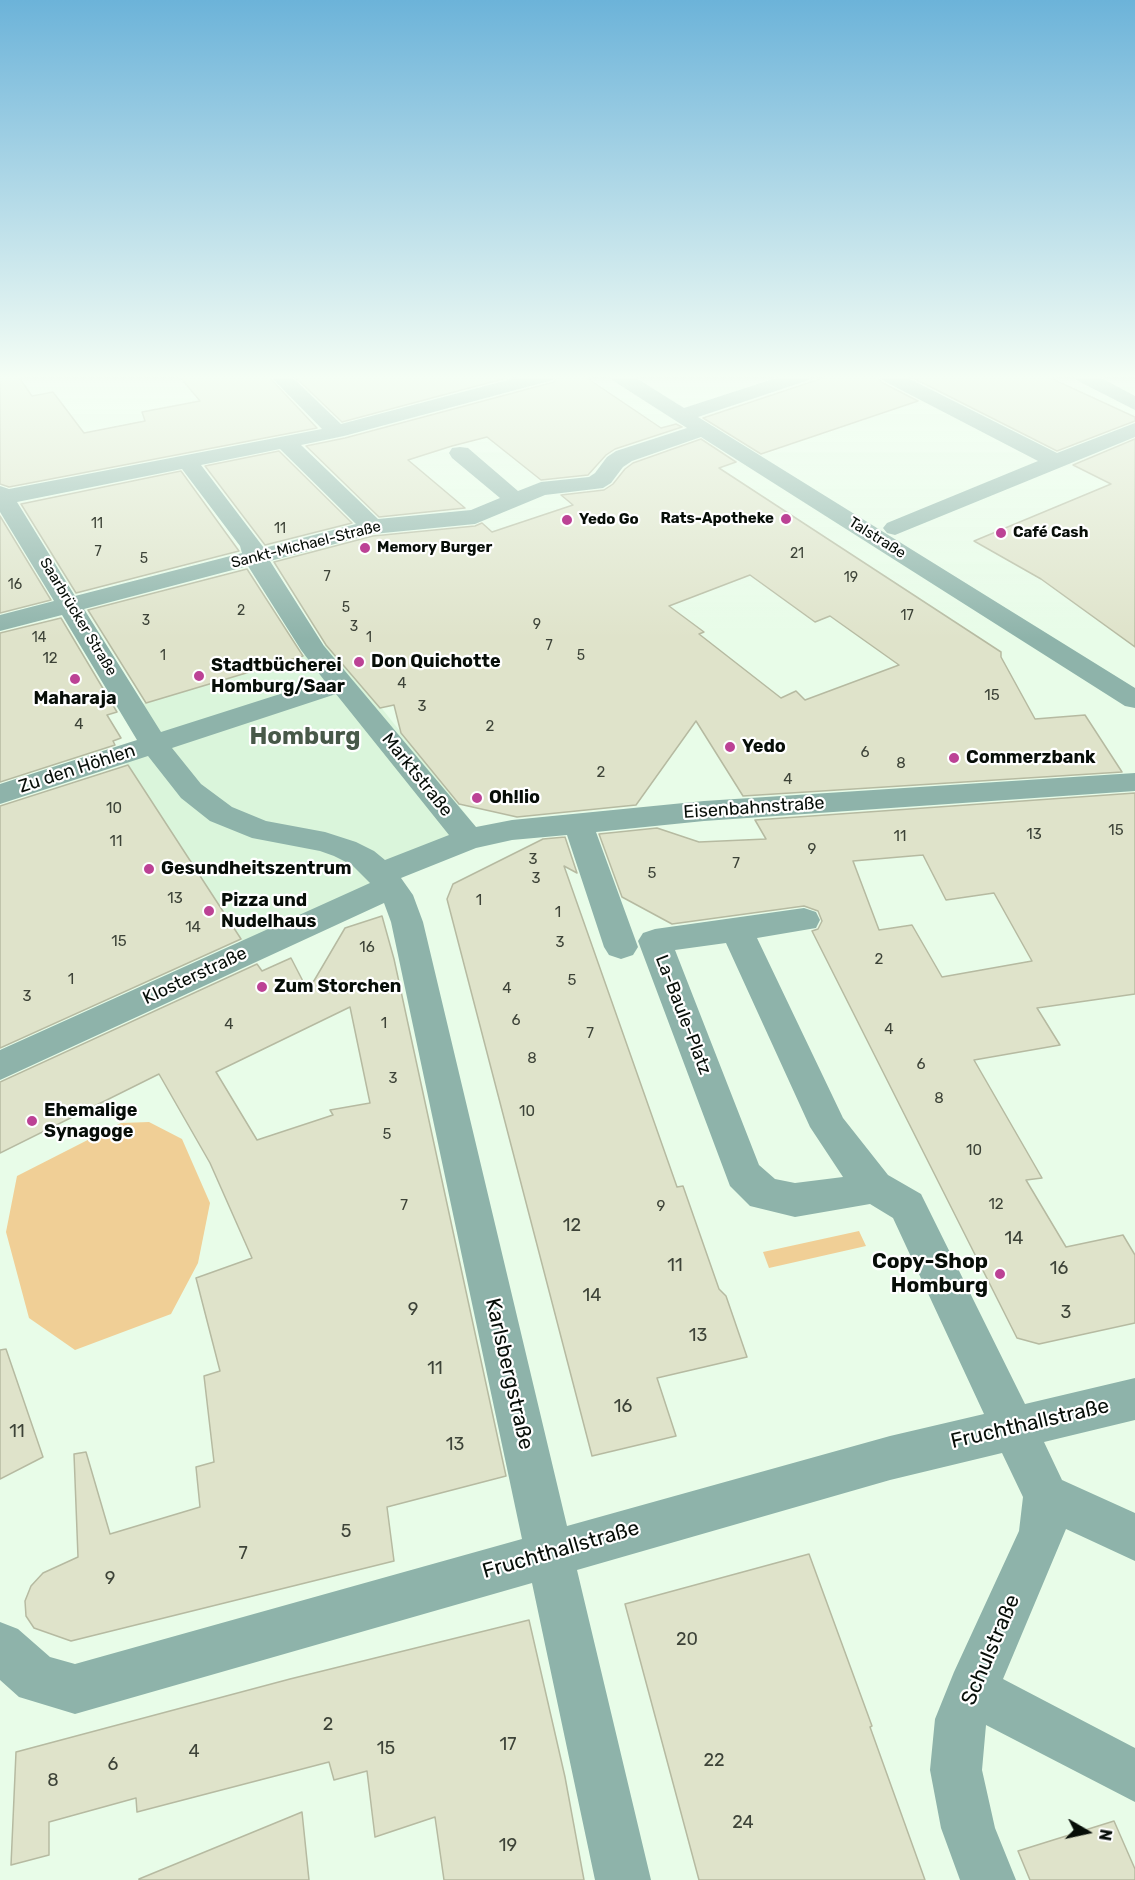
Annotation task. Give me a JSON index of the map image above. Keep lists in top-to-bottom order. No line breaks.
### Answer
{"streets":{"street":["Talstraße","Sankt-Michael-Straße","Saarbrücker Straße","Zu den Höhlen","Marktstraße","Eisenbahnstraße","Klosterstraße","La-Baule-Platz","Karlsbergstraße","Fruchthallstraße","Schulstraße"]},"crossings":[["Sankt-Michael-Straße","Saarbrücker Straße"],["Sankt-Michael-Straße","Marktstraße"],["Saarbrücker Straße","Zu den Höhlen"],["Saarbrücker Straße","Eisenbahnstraße"],["Saarbrücker Straße","Klosterstraße"],["Saarbrücker Straße","Karlsbergstraße"],["Marktstraße","Eisenbahnstraße"],["Eisenbahnstraße","Klosterstraße"],["Eisenbahnstraße","Karlsbergstraße"],["Klosterstraße","Karlsbergstraße"],["Karlsbergstraße","Fruchthallstraße"]],"districts":["Homburg"],"places":["Rats-Apotheke","Yedo Go","Café Cash","Memory Burger","Don Quichotte","Stadtbücherei Homburg/Saar","Maharaja","Yedo","Commerzbank","Oh!lio","Gesundheitszentrum","Pizza und Nudelhaus","Zum Storchen","Ehemalige Synagoge","Copy-Shop Homburg"],"house_numbers":["11","11","7","21","5","7","19","16","5","2","17","3","9","3","14","1","7","1","5","12","4","15","3","4","2","6","8","2","4","10","15","13","11","11","9","3","7","5","3","13","1","1","14","15","3","16","2","1","5","4","3","6","1","4","4","7","8","6","3","8","10","5","10","12","7","9","12","14","11","16","14","9","3","13","11","16","11","13","5","7","9","20","2","17","15","4","22","6","8","24","19"],"north":"right"}
